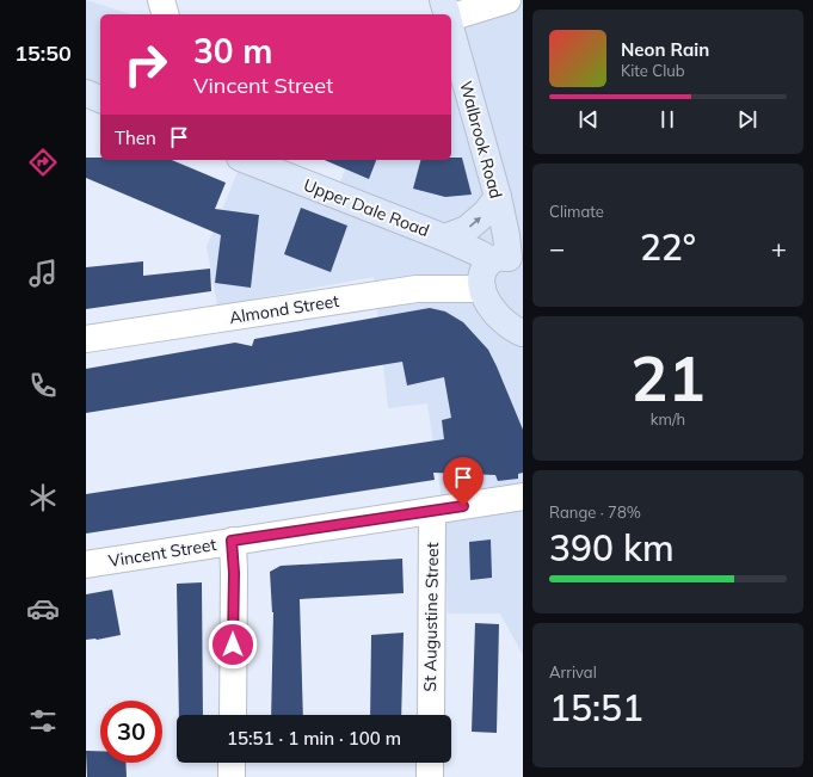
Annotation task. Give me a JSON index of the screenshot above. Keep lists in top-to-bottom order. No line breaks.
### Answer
{"streets":{"street":["Walbrook Road","Upper Dale Road","Almond Street","Vincent Street","St Augustine Street"]},"crossings":[["Walbrook Road","Upper Dale Road"],["Vincent Street","St Augustine Street"]],"page":{"tabs":"15:50","turn":["30 m","Vincent Street"],"song":["Neon Rain","Kite Club"],"then":"Then","tile":["Climate",["21","km/h"],["Range · 78%","390 km"],["Arrival","15:51"]],"heat":["−","22°","+"],"limit":"30","trip":"15:51 · 1 min · 100 m"}}
